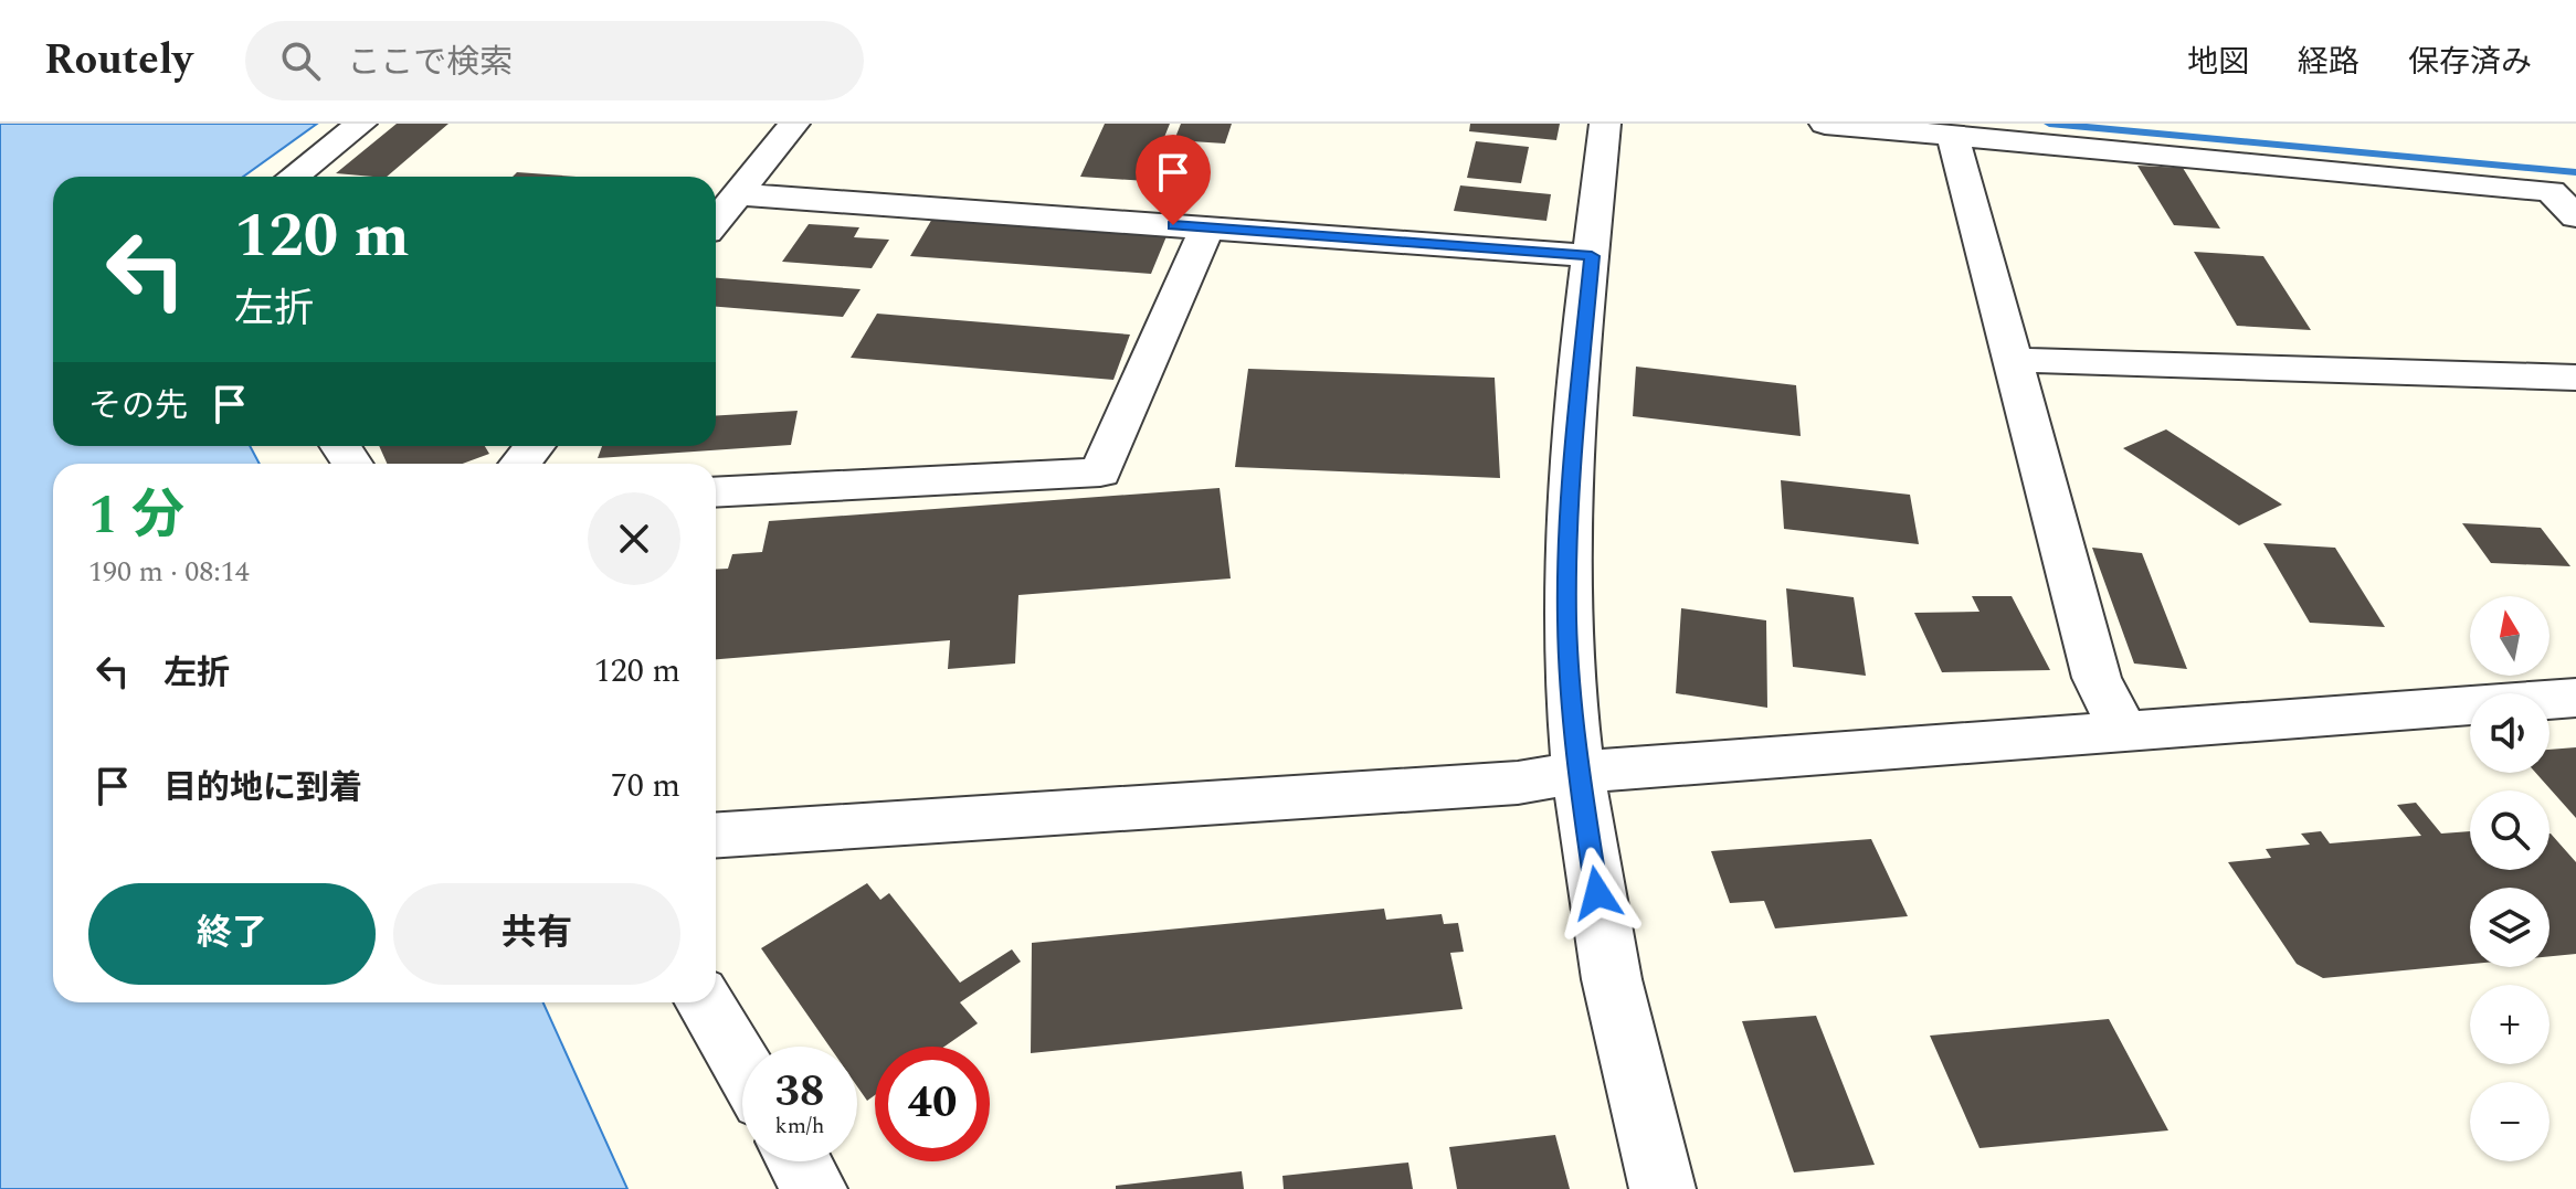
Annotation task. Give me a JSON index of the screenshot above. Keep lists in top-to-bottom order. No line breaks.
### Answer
{"north":"top","page":{"header":"Routely","search":"ここで検索","nav":["地図","経路","保存済み"],"turn":["120 m","左折"],"then":"その先","heading":["1 分","190 m · 08:14"],"map_buttons":["+","−"],"list":[{"name":"左折","value":"120 m"},{"name":"目的地に到着","value":"70 m"}],"buttons":["終了","共有"],"speed":"38 km/h","limit":"40"}}
